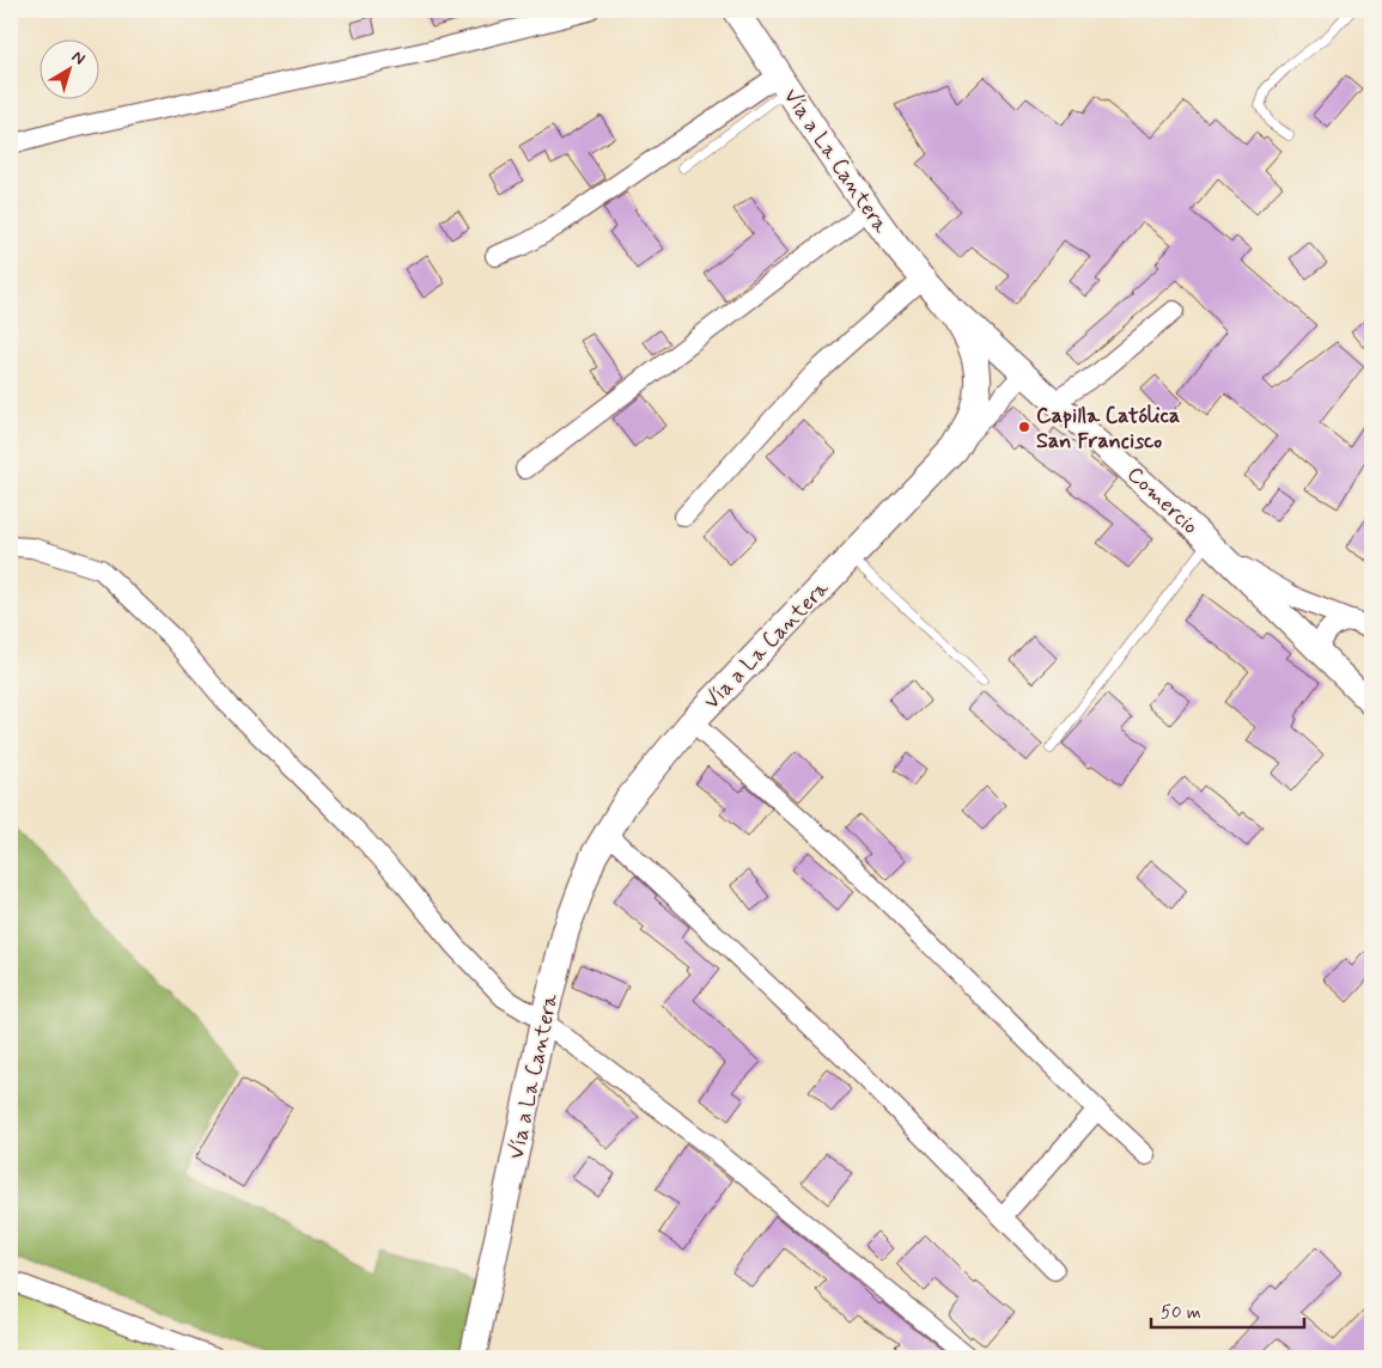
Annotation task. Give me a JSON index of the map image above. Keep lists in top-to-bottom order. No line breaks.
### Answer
{"streets":{"main road":["Vía a La Cantera"],"street":["Comercio"]},"crossings":[["Vía a La Cantera","Comercio"]],"places":["Capilla Católica San Francisco"],"scale_bar":"50 m","north":"top right"}
